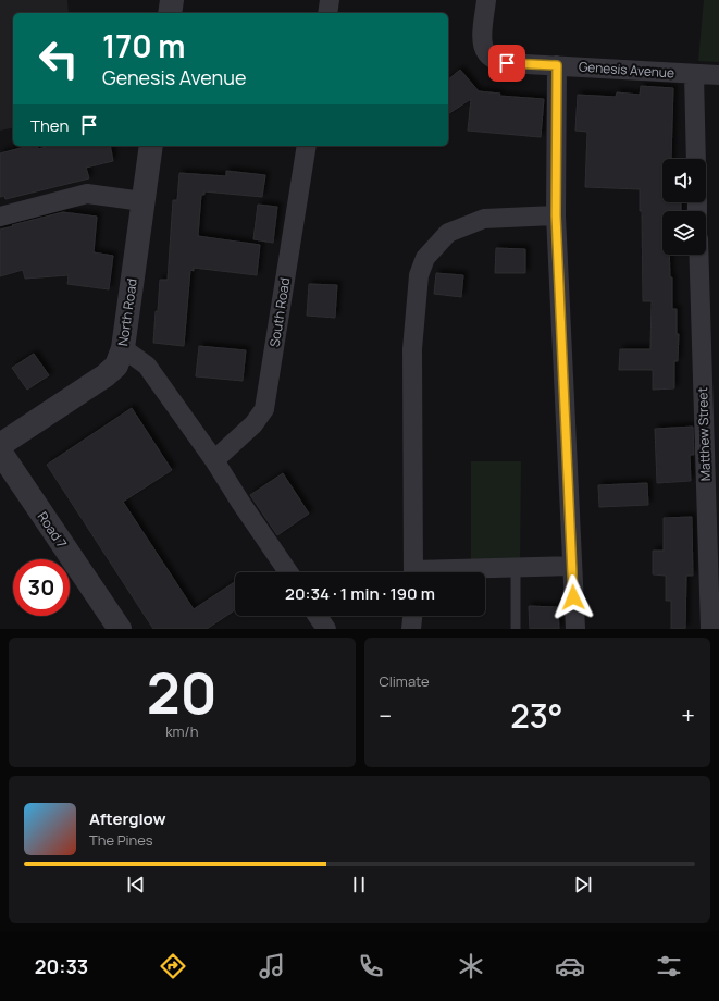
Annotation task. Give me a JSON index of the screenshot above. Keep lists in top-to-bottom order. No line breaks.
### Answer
{"streets":{"street":["Genesis Avenue","North Road","South Road","Matthew Street","Road 7"]},"page":{"turn":["170 m","Genesis Avenue"],"then":"Then","limit":"30","trip":"20:34 · 1 min · 190 m","tile":[["20","km/h"],"Climate"],"heat":["−","23°","+"],"song":["Afterglow","The Pines"],"tabs":"20:33"}}
